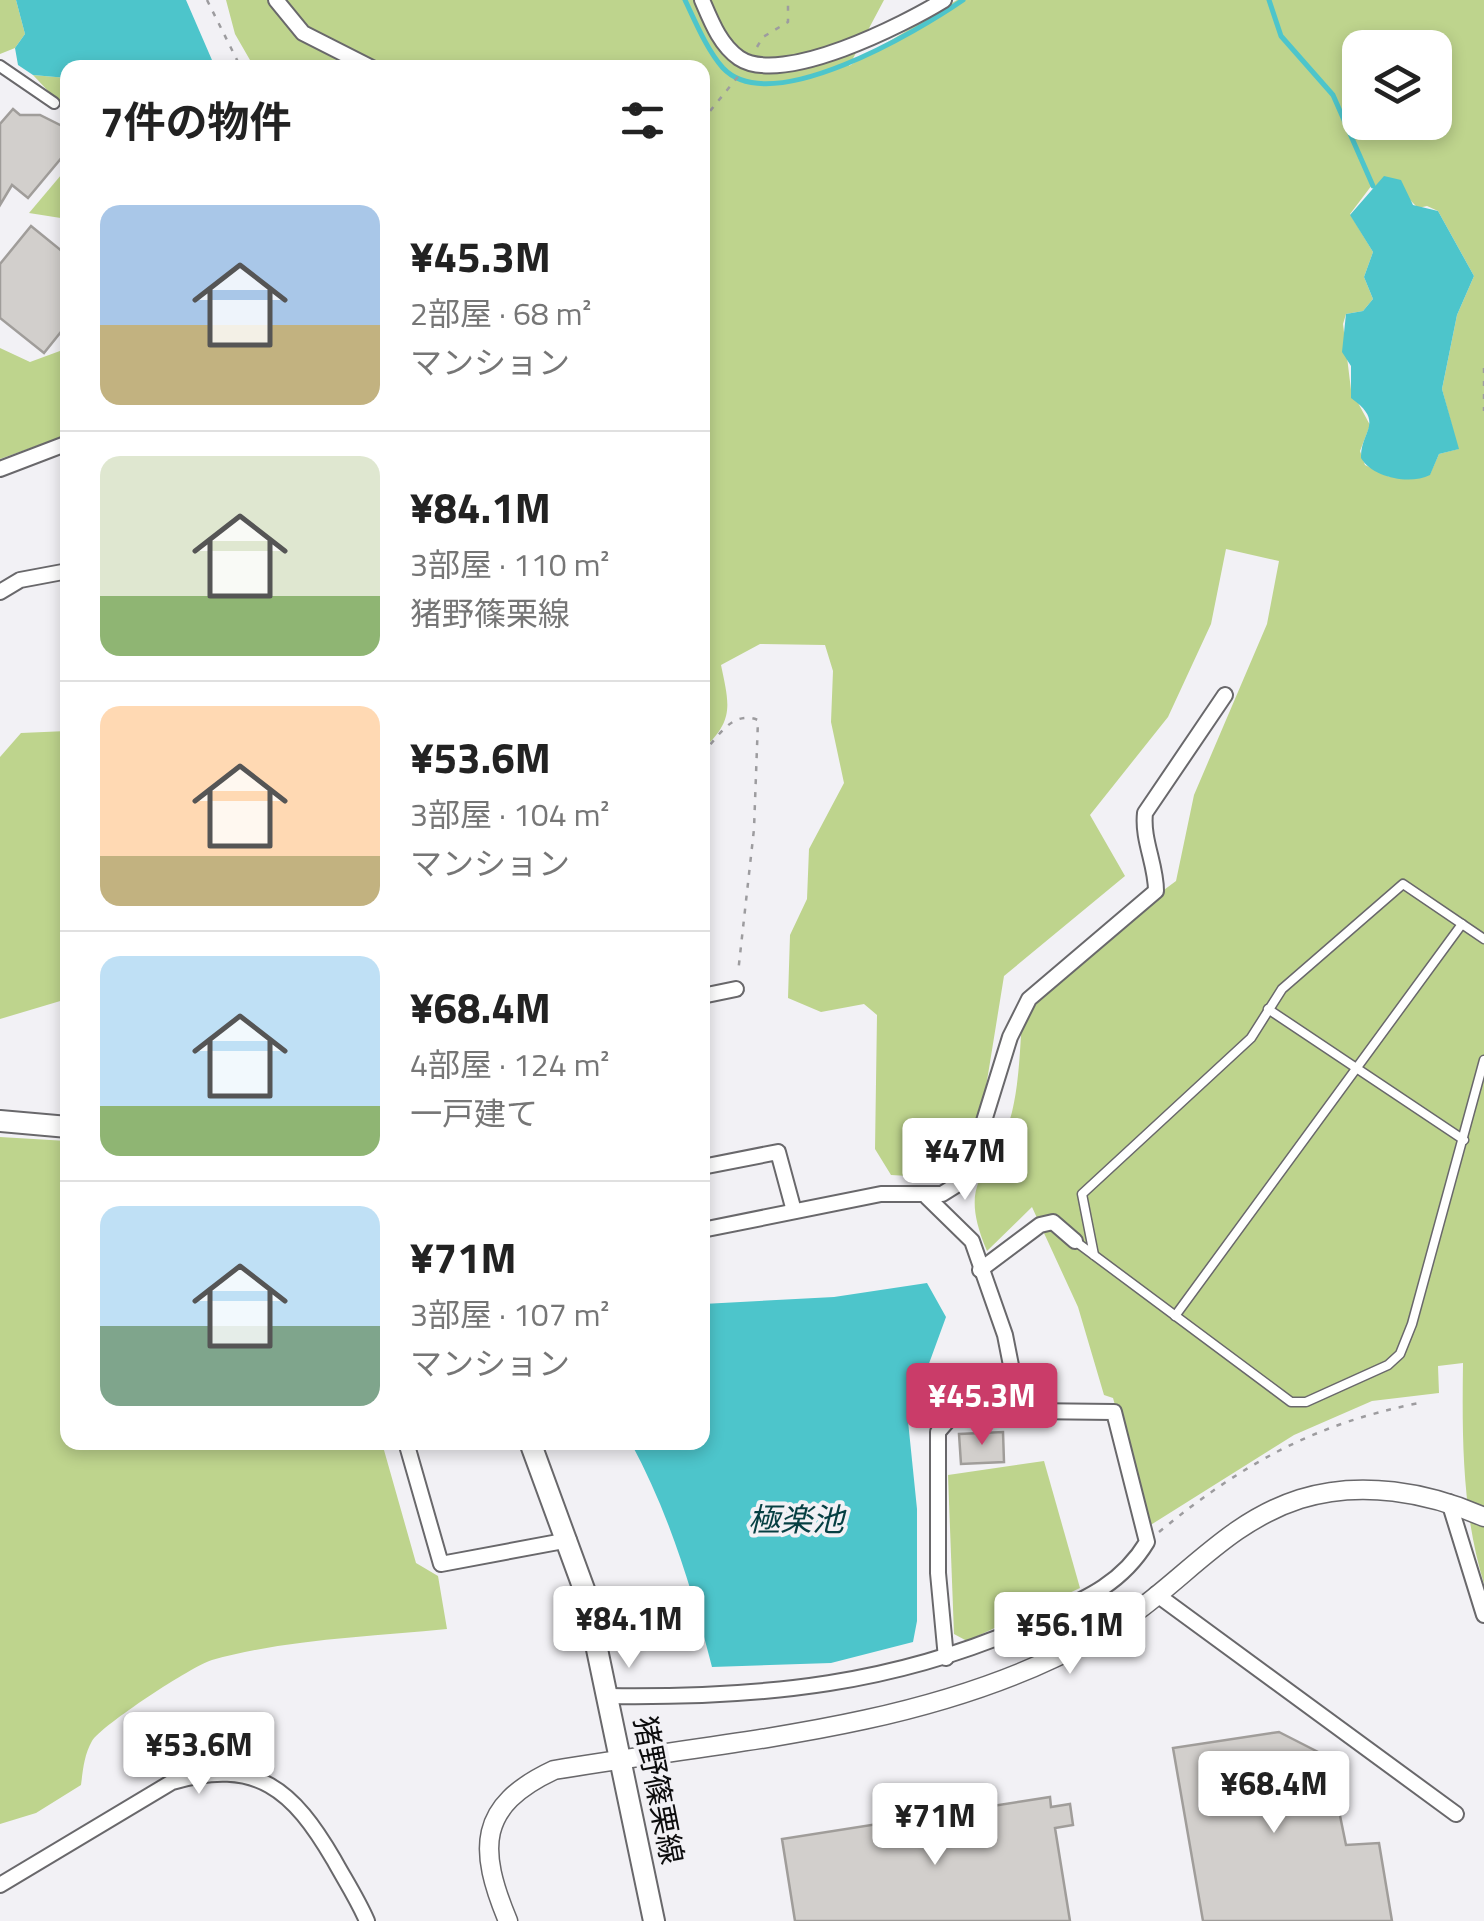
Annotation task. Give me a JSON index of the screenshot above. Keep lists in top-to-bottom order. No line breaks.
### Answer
{"streets":{"main road":["猪野篠栗線"]},"water":["極楽池"],"page":{"heading":"7件の物件","list":[{"name":"¥45.3M","note":"2部屋 · 68 m² · マンション"},{"name":"¥84.1M","note":"3部屋 · 110 m² · 猪野篠栗線"},{"name":"¥53.6M","note":"3部屋 · 104 m² · マンション"},{"name":"¥68.4M","note":"4部屋 · 124 m² · 一戸建て"},{"name":"¥71M","note":"3部屋 · 107 m² · マンション"}],"price":["¥47M","¥45.3M","¥84.1M","¥56.1M","¥53.6M","¥68.4M","¥71M"]}}
